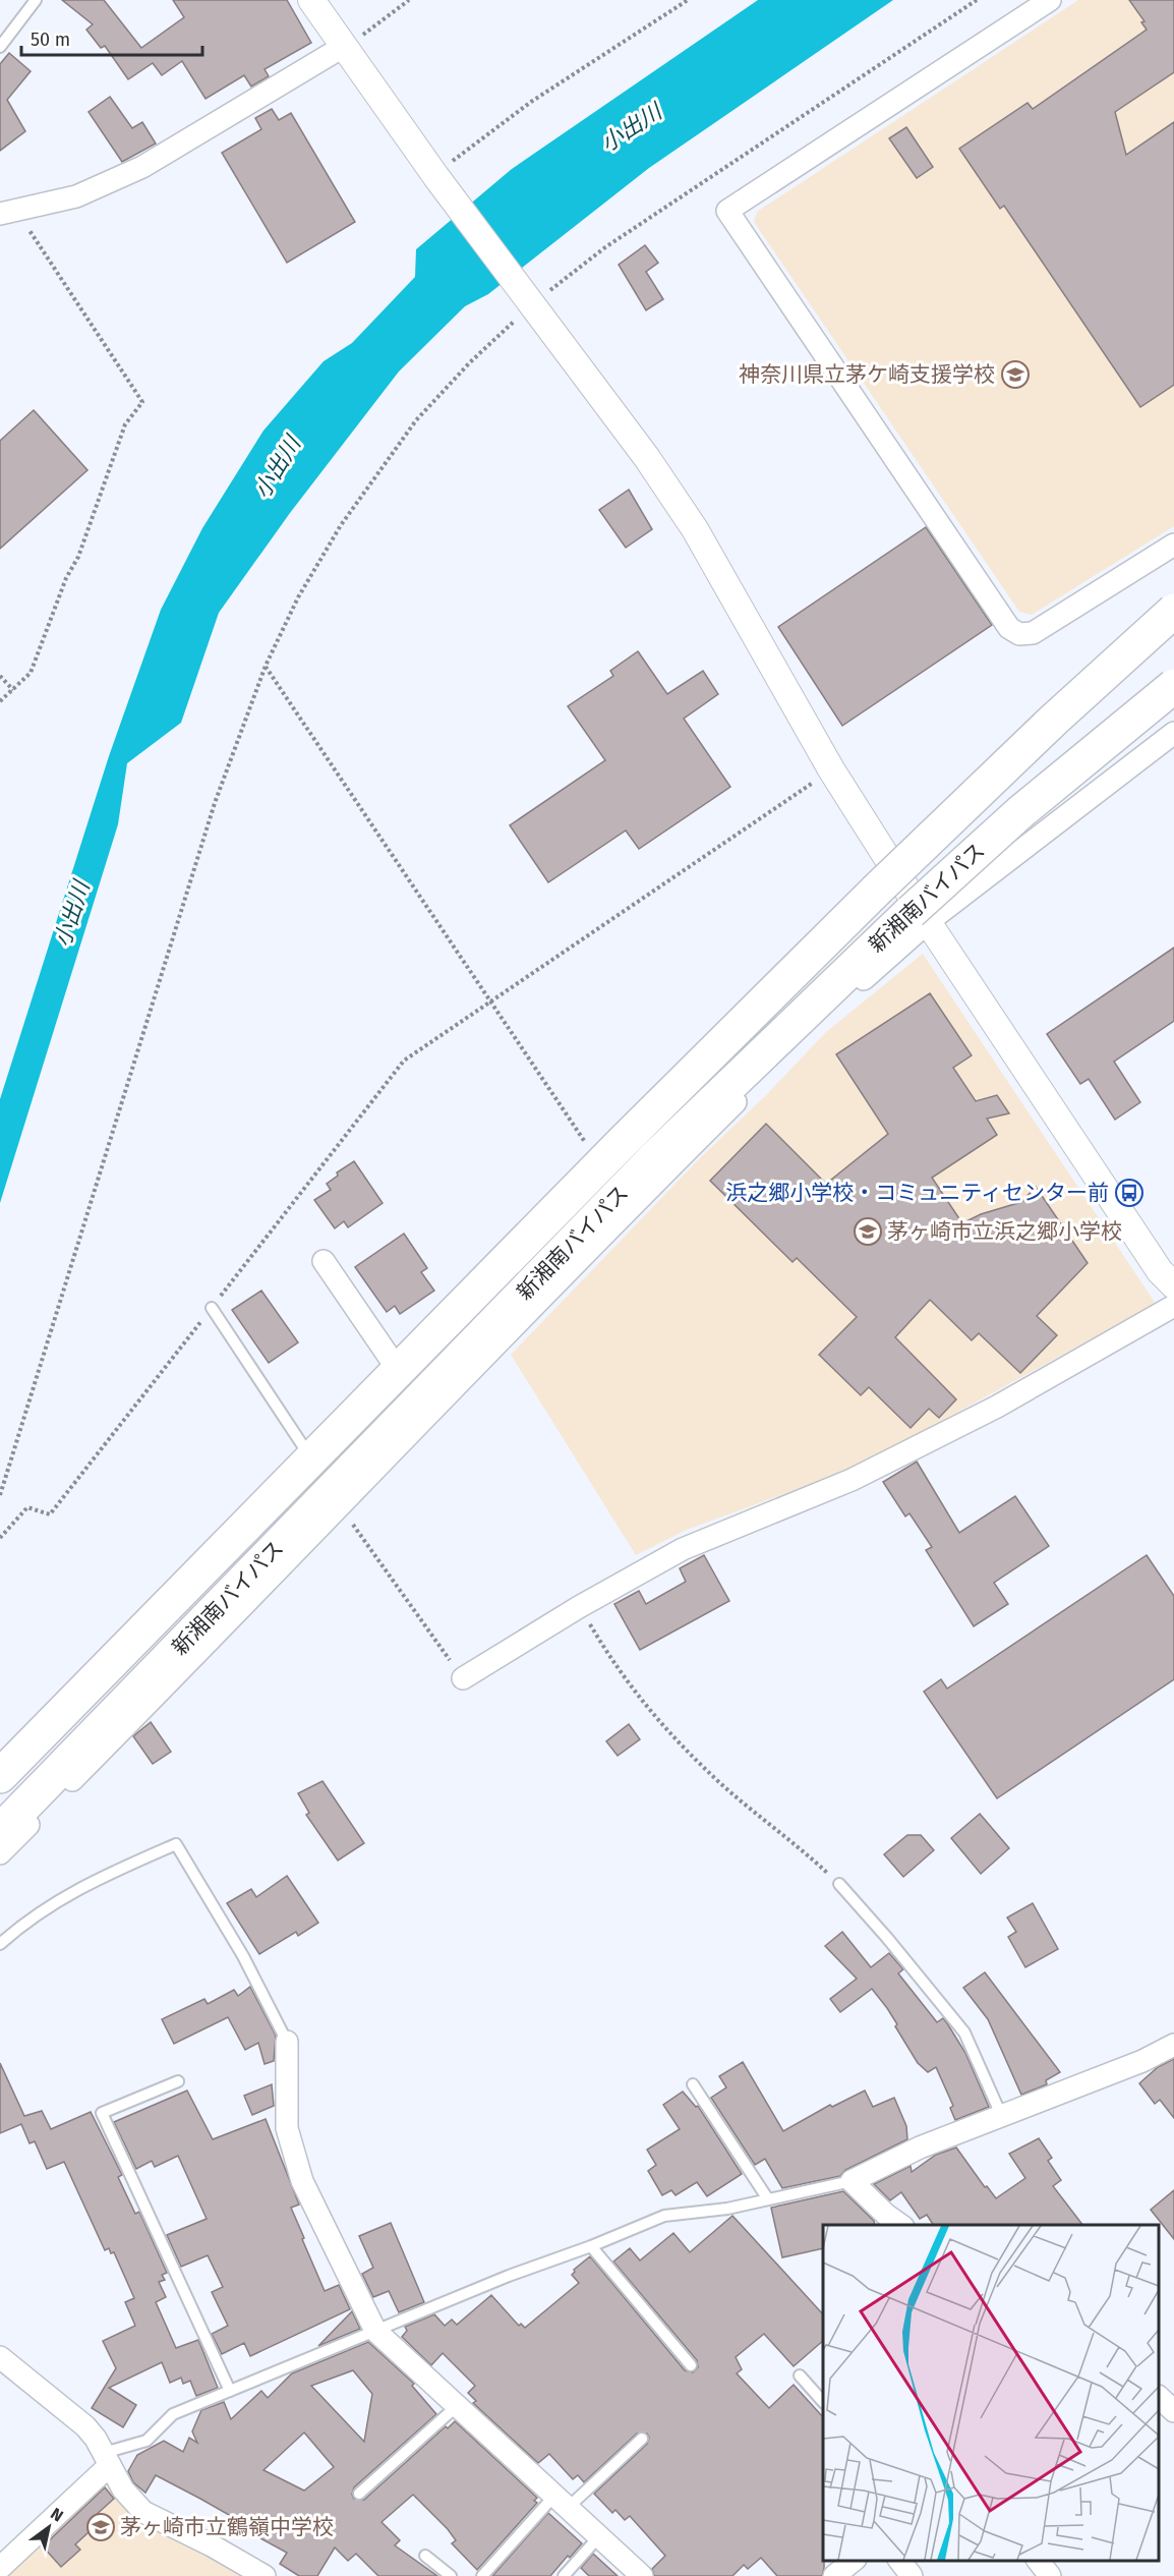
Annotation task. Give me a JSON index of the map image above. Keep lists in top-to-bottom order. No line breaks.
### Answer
{"streets":{"highway":["新湘南バイパス"]},"water":["小出川"],"places":{"school or university":["神奈川県立茅ケ崎支援学校","茅ヶ崎市立浜之郷小学校","茅ヶ崎市立鶴嶺中学校"],"bus stop":["浜之郷小学校・コミュニティセンター前"]},"scale_bar":"50 m","north":"top right"}
